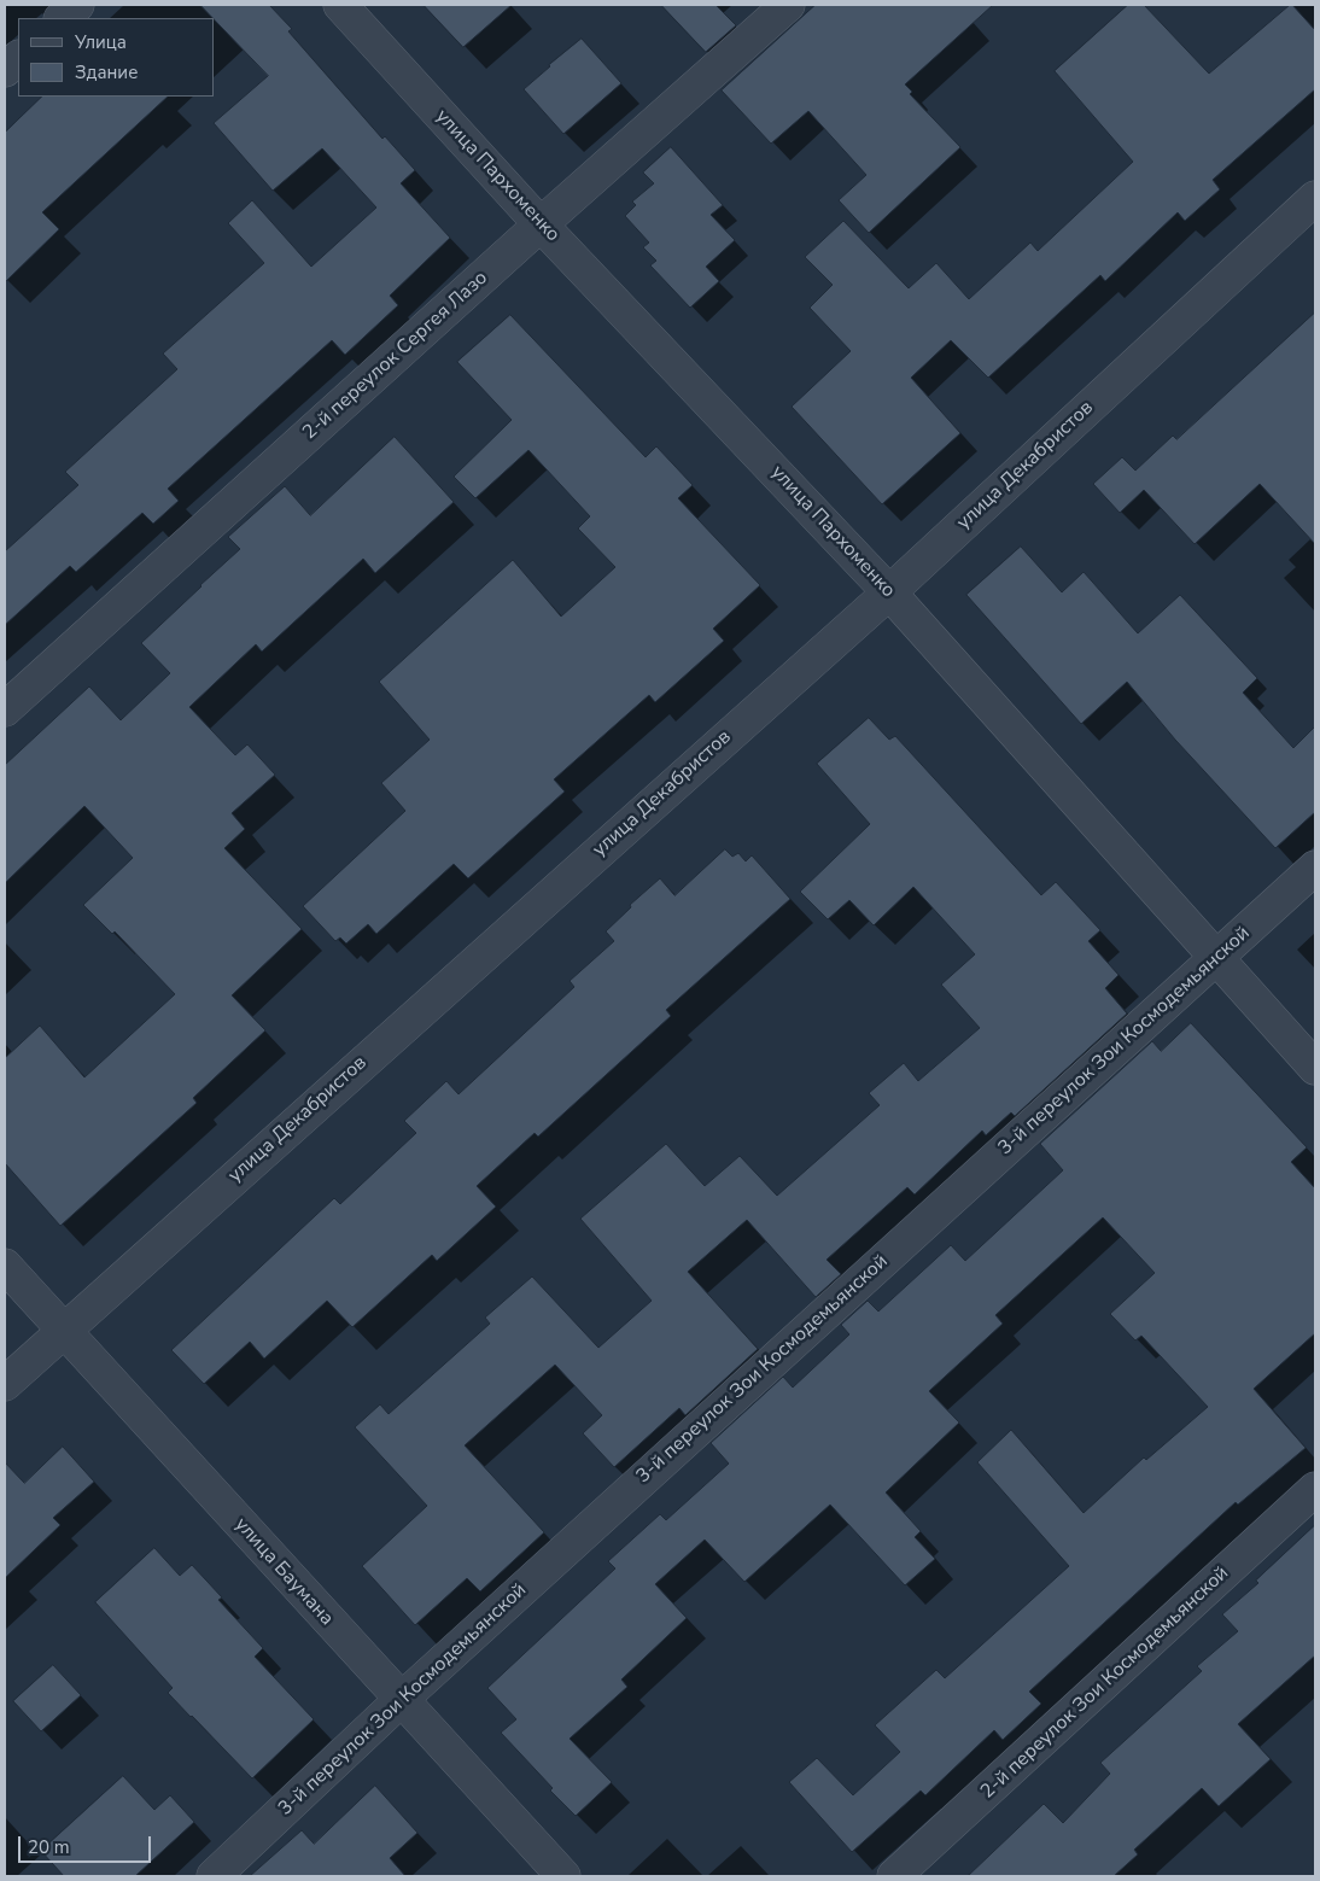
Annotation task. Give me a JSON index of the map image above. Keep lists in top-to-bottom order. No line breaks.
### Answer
{"streets":{"street":["улица Пархоменко","2-й переулок Сергея Лазо","улица Декабристов","3-й переулок Зои Космодемьянской","улица Баумана","2-й переулок Зои Космодемьянской"]},"crossings":[["улица Пархоменко","2-й переулок Сергея Лазо"],["улица Пархоменко","улица Декабристов"],["улица Пархоменко","3-й переулок Зои Космодемьянской"],["улица Декабристов","улица Баумана"],["3-й переулок Зои Космодемьянской","улица Баумана"]],"legend":["Улица","Здание"],"scale_bar":"20 m"}
